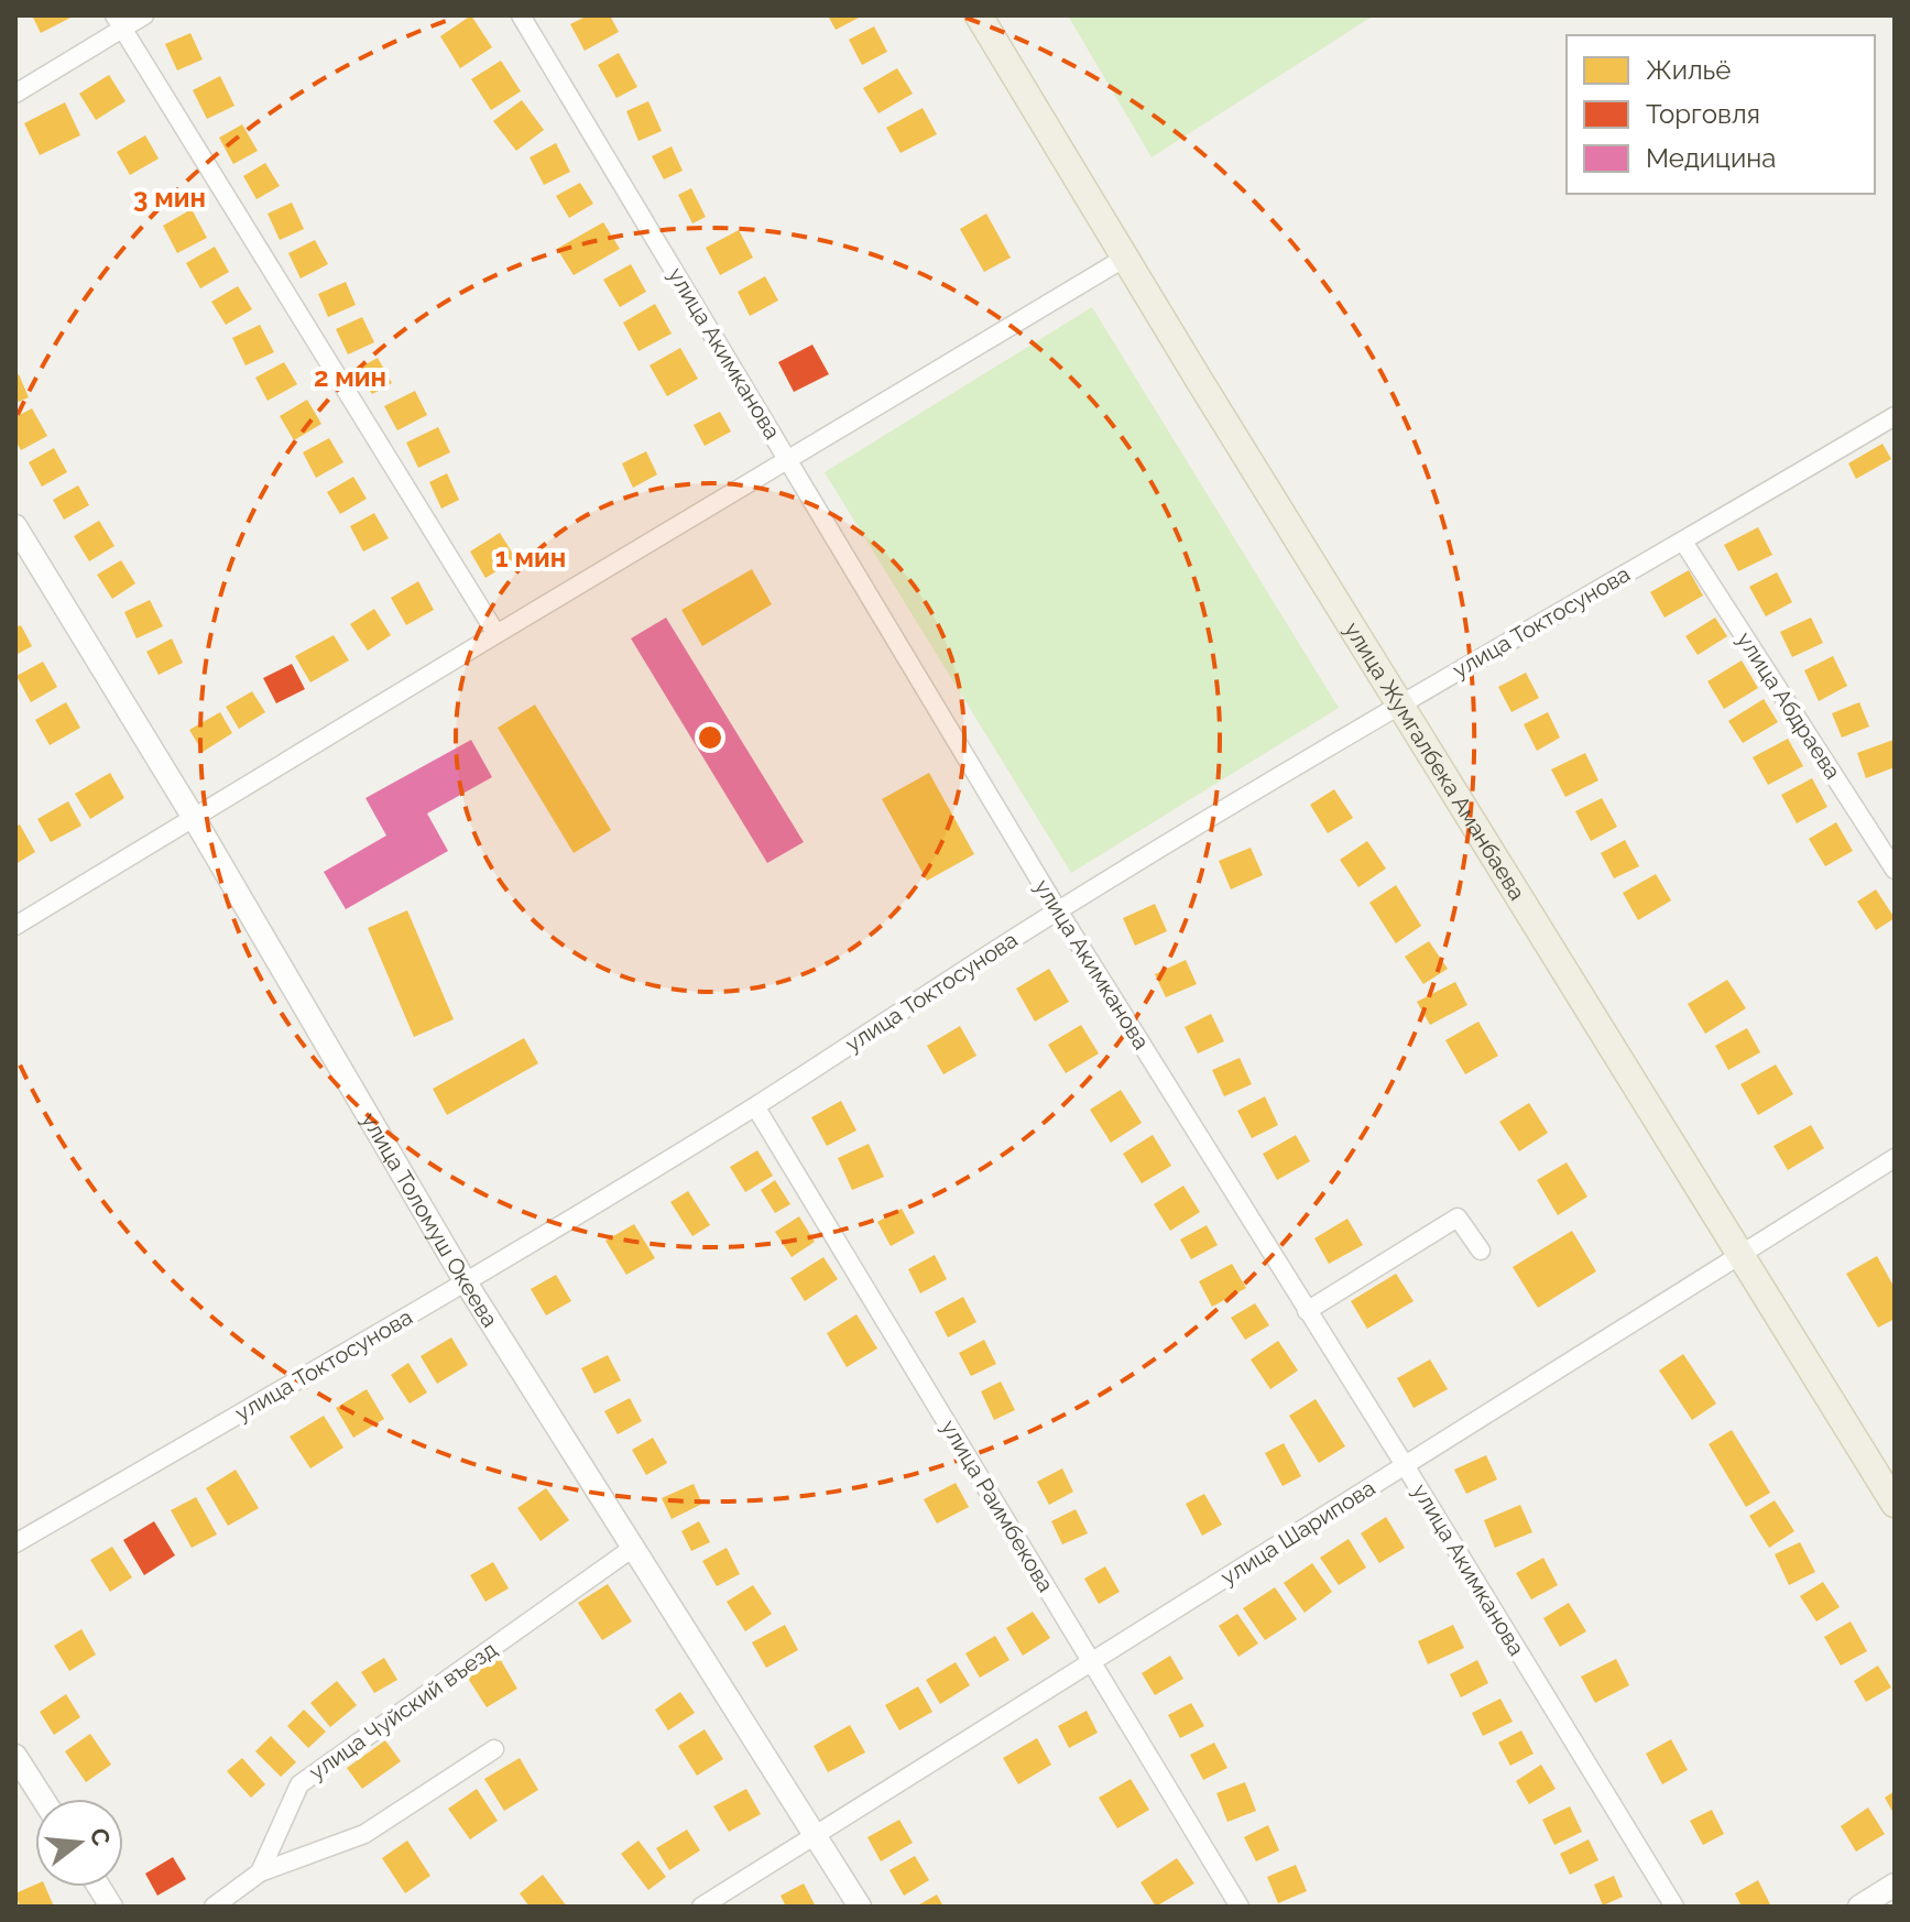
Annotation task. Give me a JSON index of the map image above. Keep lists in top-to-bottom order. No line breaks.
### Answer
{"streets":{"main road":["улица Жумгалбека Аманбаева"],"street":["улица Акимканова","улица Токтосунова","улица Абдраева","улица Толомуш Океева","улица Раимбекова","улица Шарипова","улица Чуйский въезд"]},"crossings":[["улица Акимканова","улица Токтосунова"],["улица Акимканова","улица Шарипова"],["улица Токтосунова","улица Абдраева"],["улица Токтосунова","улица Жумгалбека Аманбаева"],["улица Токтосунова","улица Толомуш Океева"],["улица Токтосунова","улица Раимбекова"],["улица Жумгалбека Аманбаева","улица Шарипова"],["улица Толомуш Океева","улица Шарипова"],["улица Толомуш Океева","улица Чуйский въезд"],["улица Раимбекова","улица Шарипова"]],"legend":["Жильё","Торговля","Медицина"],"north":"right","rings":["3 мин","2 мин","1 мин"]}
